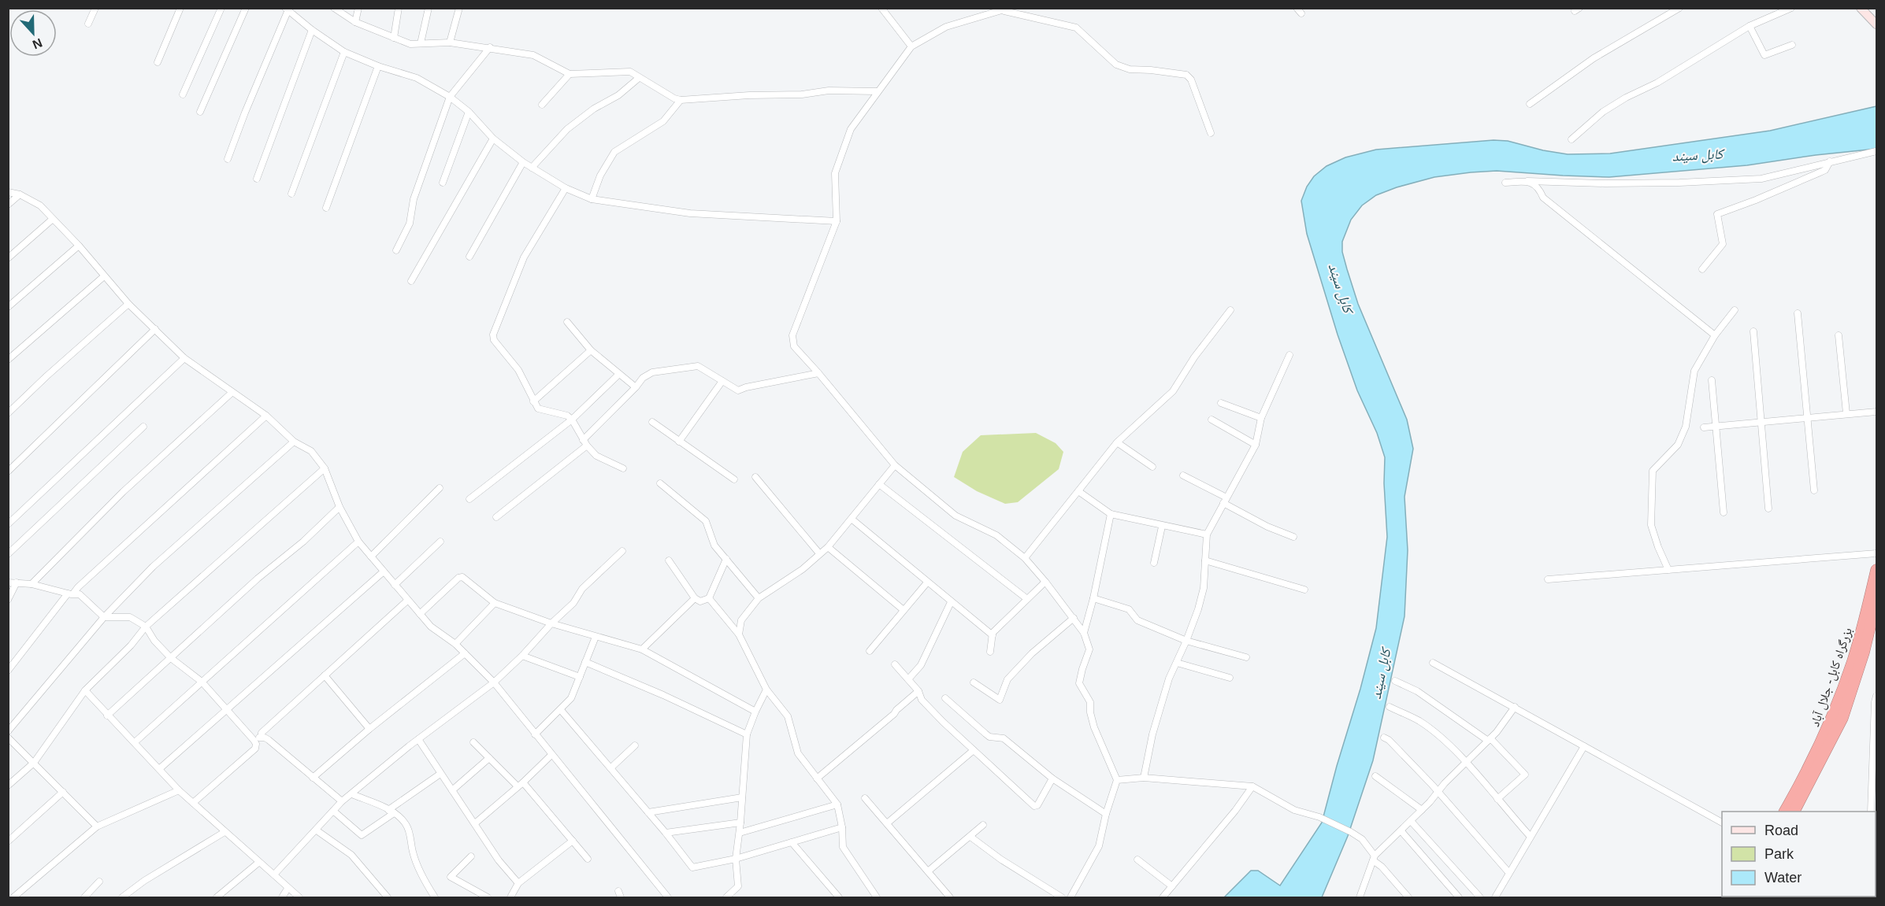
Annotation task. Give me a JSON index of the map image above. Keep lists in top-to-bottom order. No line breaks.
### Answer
{"streets":{"highway":["بزرگراه کابل- جلال آباد"]},"water":["کابل سيند"],"legend":["Road","Park","Water"],"north":"bottom"}
